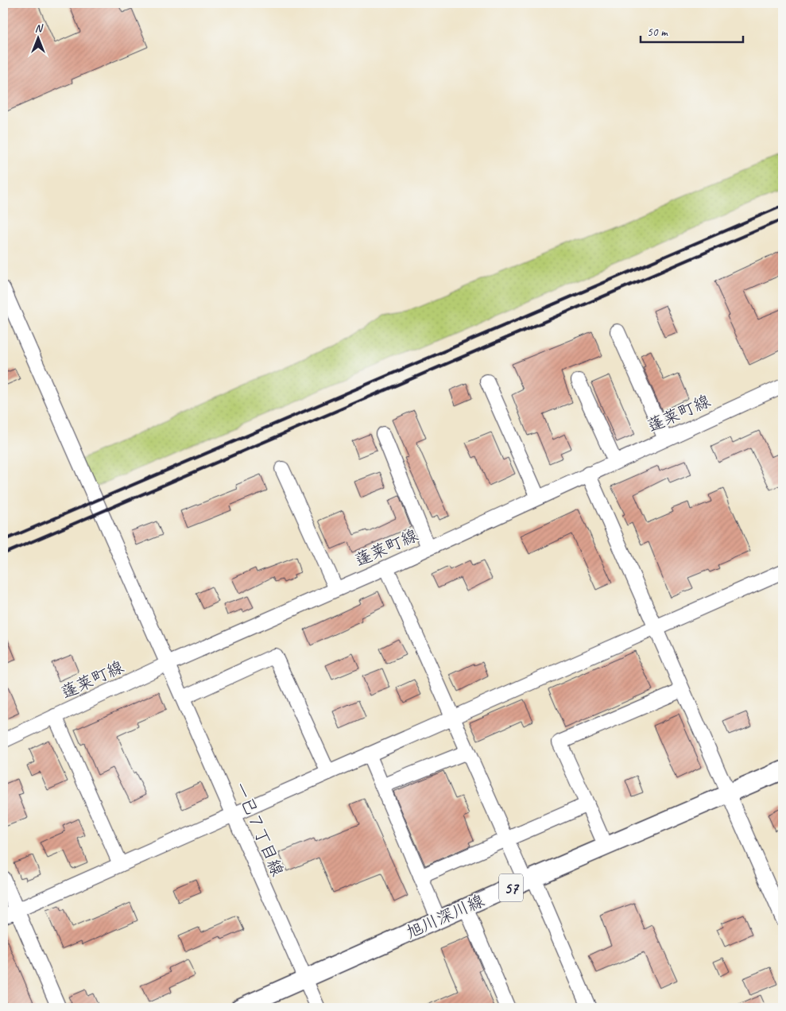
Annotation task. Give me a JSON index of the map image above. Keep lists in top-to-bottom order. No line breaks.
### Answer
{"streets":{"main road":["57","旭川深川線"],"street":["蓬莱町線","一已７丁目線"]},"crossings":[["蓬莱町線","一已７丁目線"],["一已７丁目線","旭川深川線"]],"scale_bar":"50 m","north":"top"}
